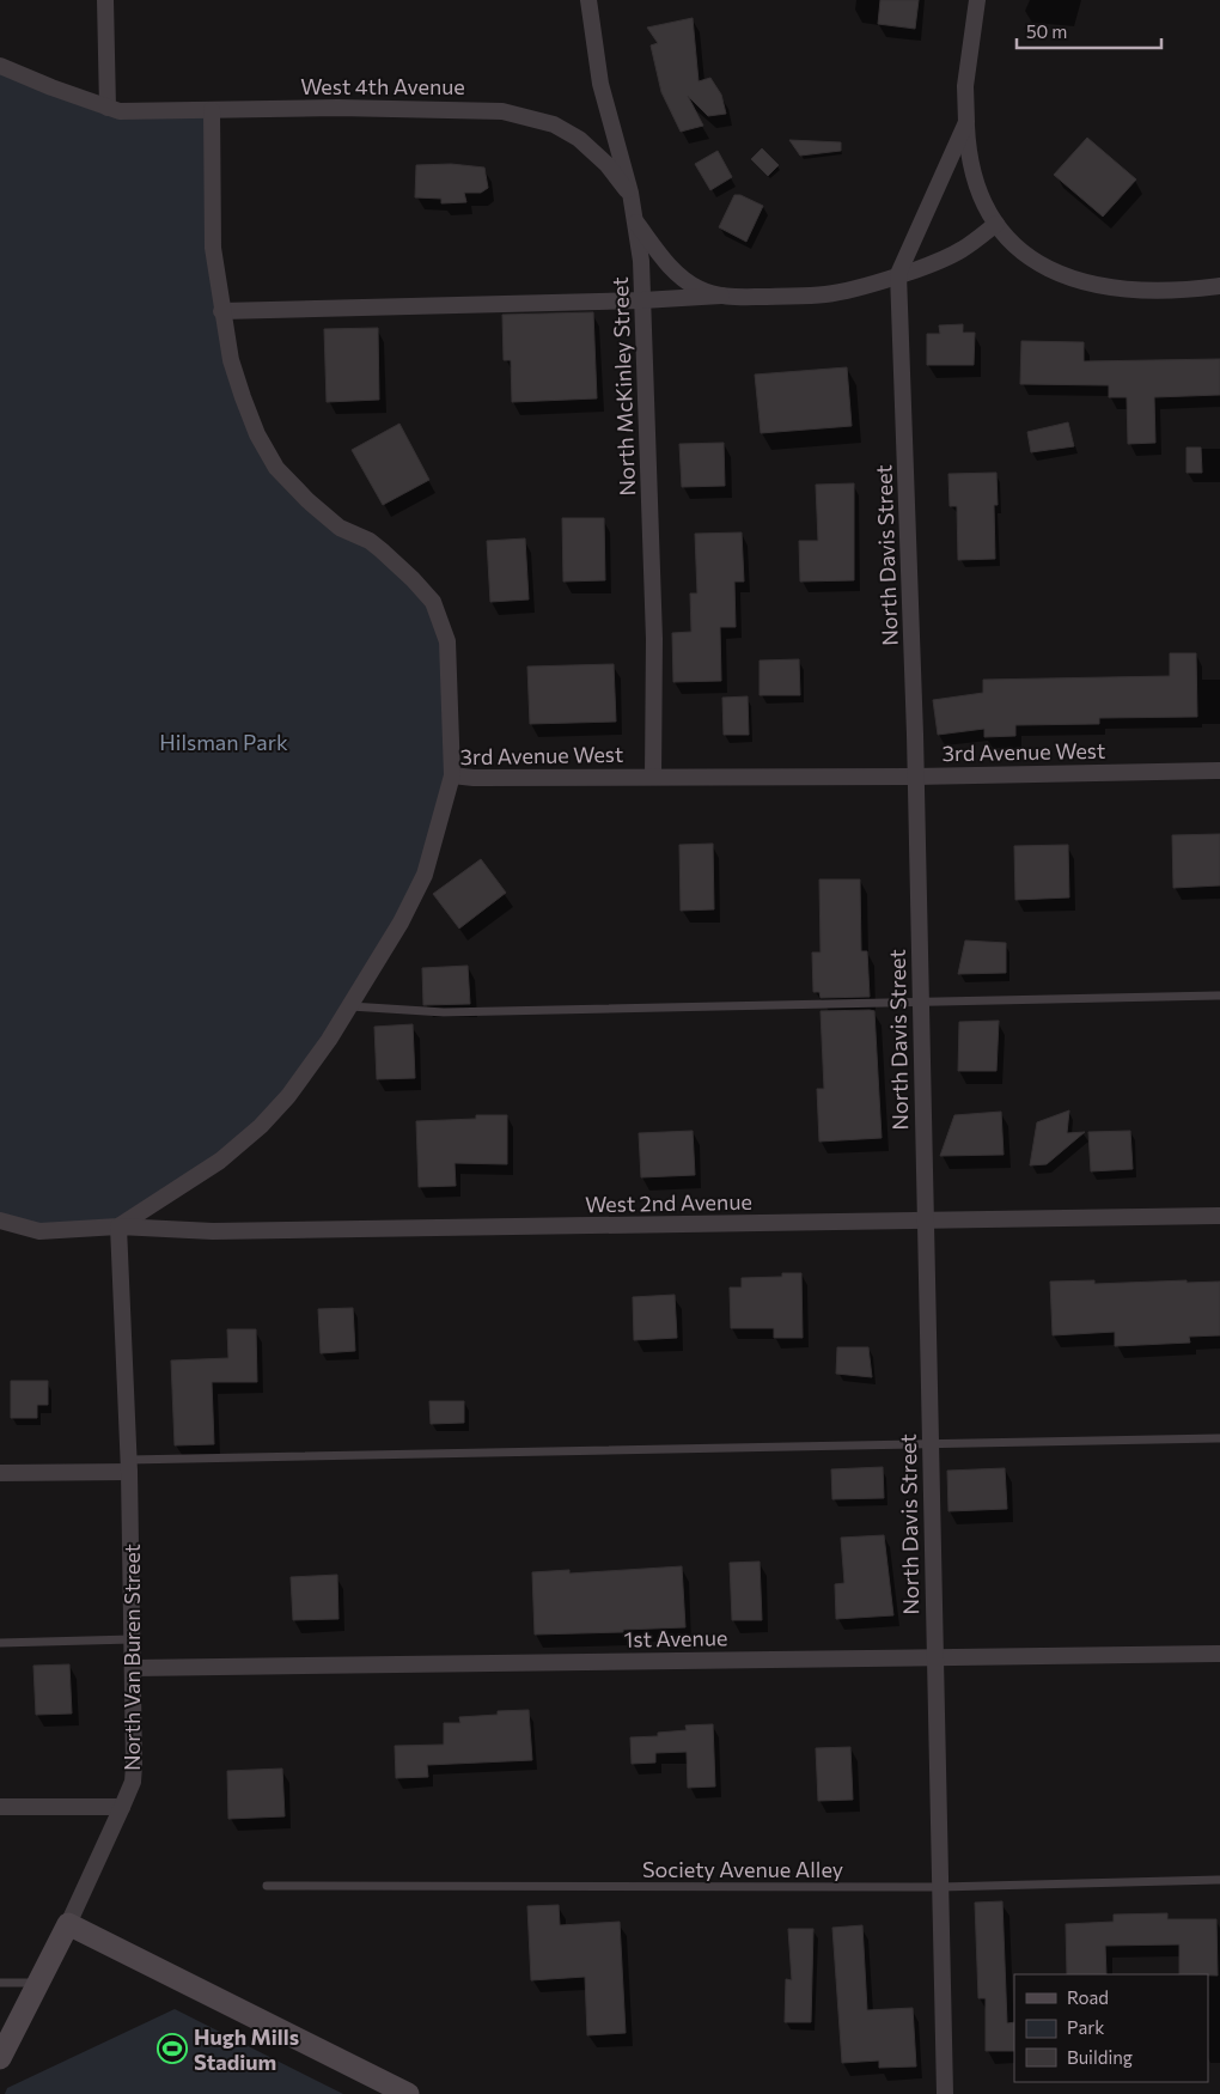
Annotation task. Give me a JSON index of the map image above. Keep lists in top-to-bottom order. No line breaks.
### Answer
{"streets":{"street":["West 4th Avenue","North McKinley Street","North Davis Street","3rd Avenue West","West 2nd Avenue","1st Avenue","North Van Buren Street"],"lane":["Society Avenue Alley"]},"crossings":[["West 4th Avenue","North McKinley Street"],["North McKinley Street","3rd Avenue West"],["North Davis Street","3rd Avenue West"],["North Davis Street","West 2nd Avenue"],["North Davis Street","1st Avenue"],["North Davis Street","Society Avenue Alley"],["3rd Avenue West","West 2nd Avenue"],["3rd Avenue West","North Van Buren Street"],["West 2nd Avenue","North Van Buren Street"],["1st Avenue","North Van Buren Street"]],"parks":["Hilsman Park"],"places":{"sports":["Hugh Mills Stadium"]},"legend":["Road","Park","Building"],"scale_bar":"50 m"}
